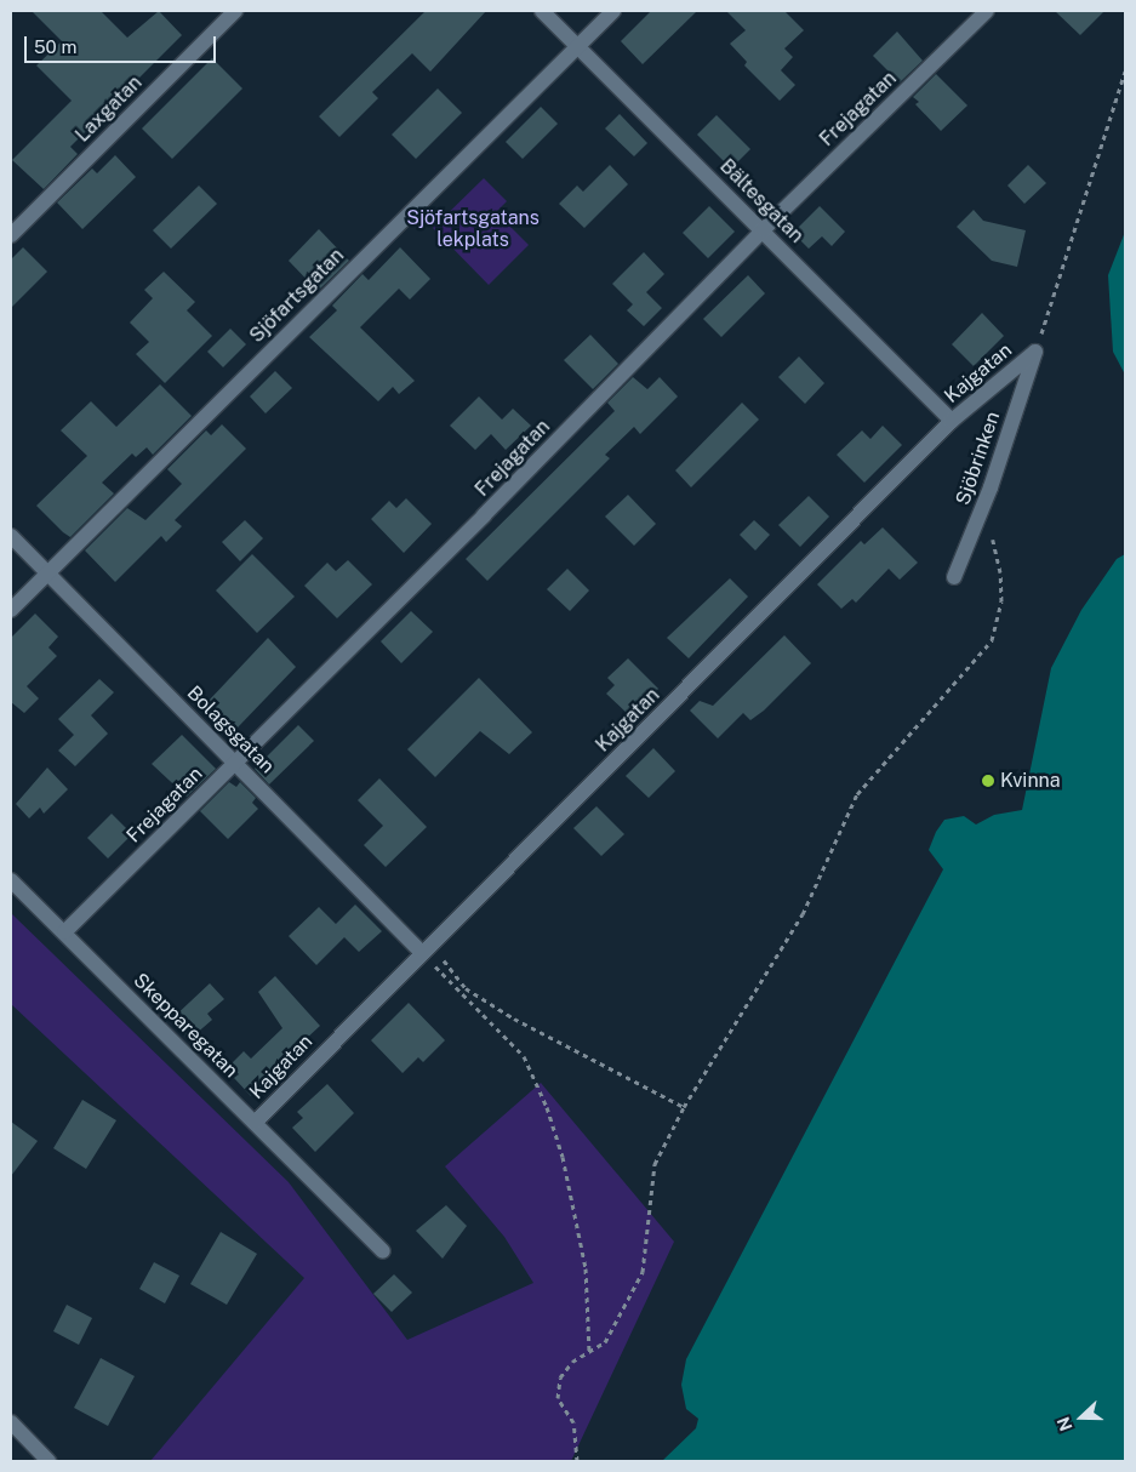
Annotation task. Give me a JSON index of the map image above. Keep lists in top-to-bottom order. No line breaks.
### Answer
{"streets":{"street":["Laxgatan","Frejagatan","Bältesgatan","Sjöfartsgatan","Kajgatan","Sjöbrinken","Bolagsgatan","Skepparegatan"]},"crossings":[["Frejagatan","Bältesgatan"],["Frejagatan","Bolagsgatan"],["Frejagatan","Skepparegatan"],["Bältesgatan","Sjöfartsgatan"],["Bältesgatan","Kajgatan"],["Sjöfartsgatan","Bolagsgatan"],["Kajgatan","Sjöbrinken"],["Kajgatan","Bolagsgatan"],["Kajgatan","Skepparegatan"]],"parks":["Sjöfartsgatans lekplats"],"places":["Kvinna"],"scale_bar":"50 m","north":"left"}
